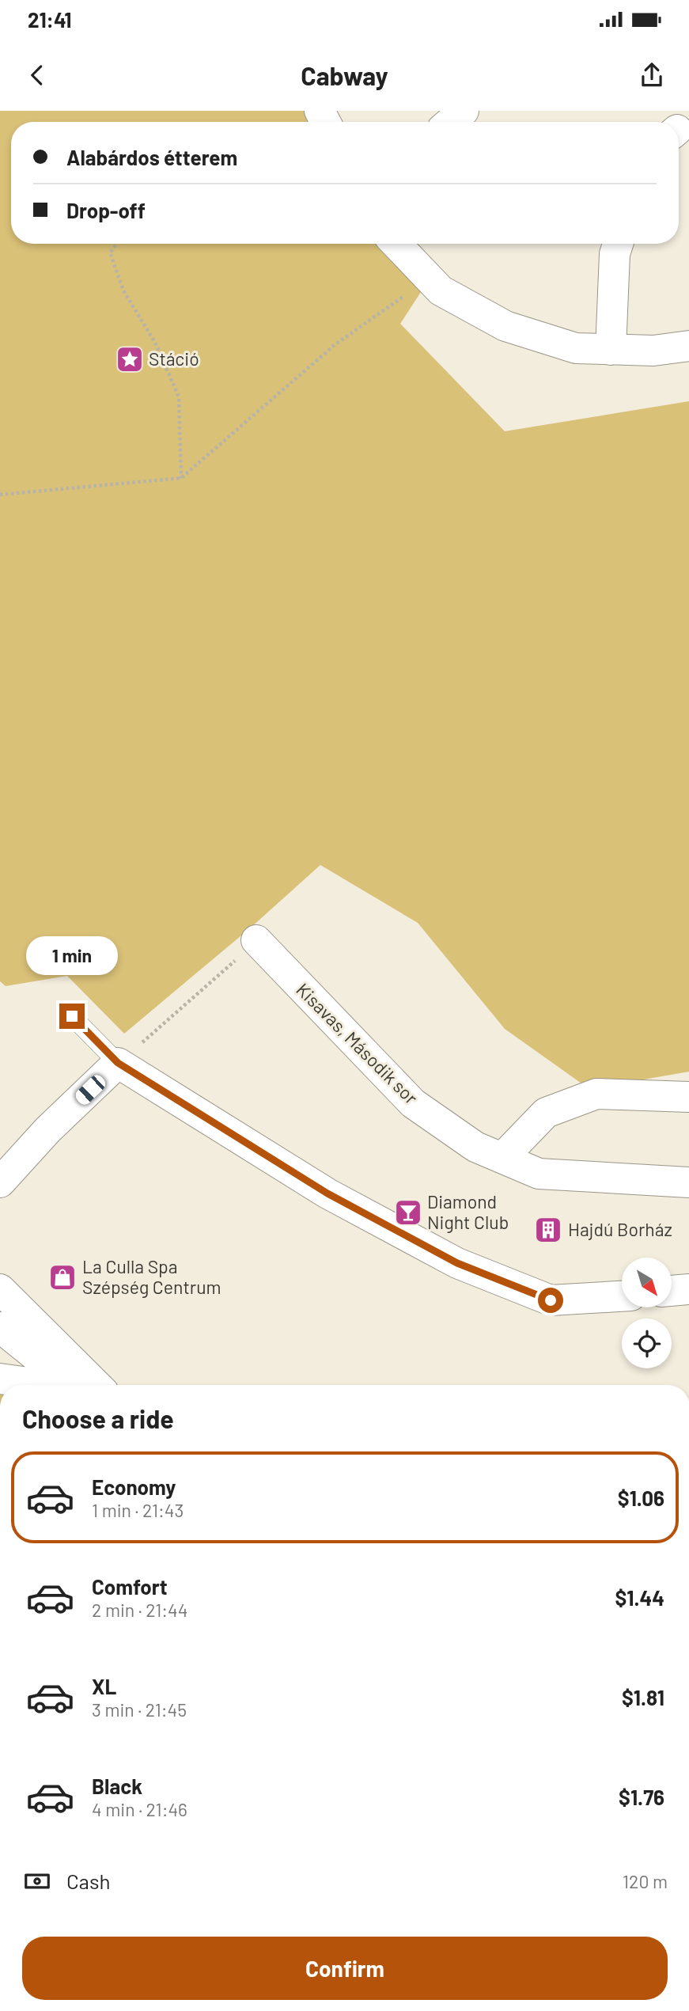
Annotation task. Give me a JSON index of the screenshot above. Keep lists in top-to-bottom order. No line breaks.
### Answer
{"streets":{"street":["Kisavas, Második sor"]},"places":{"place":["Stáció"],"bar":["Diamond Night Club"],"building":["Hajdú Borház"],"shop":["La Culla Spa Szépség Centrum"]},"north":"bottom right","page":{"status":"21:41","header":"Cabway","banner":["Alabárdos étterem","Drop-off"],"bubble":"1 min","heading":"Choose a ride","list":[{"name":"Economy","note":"1 min · 21:43","value":"$1.06"},{"name":"Comfort","note":"2 min · 21:44","value":"$1.44"},{"name":"XL","note":"3 min · 21:45","value":"$1.81"},{"name":"Black","note":"4 min · 21:46","value":"$1.76"}],"pay":["Cash","120 m"],"buttons":"Confirm"}}
